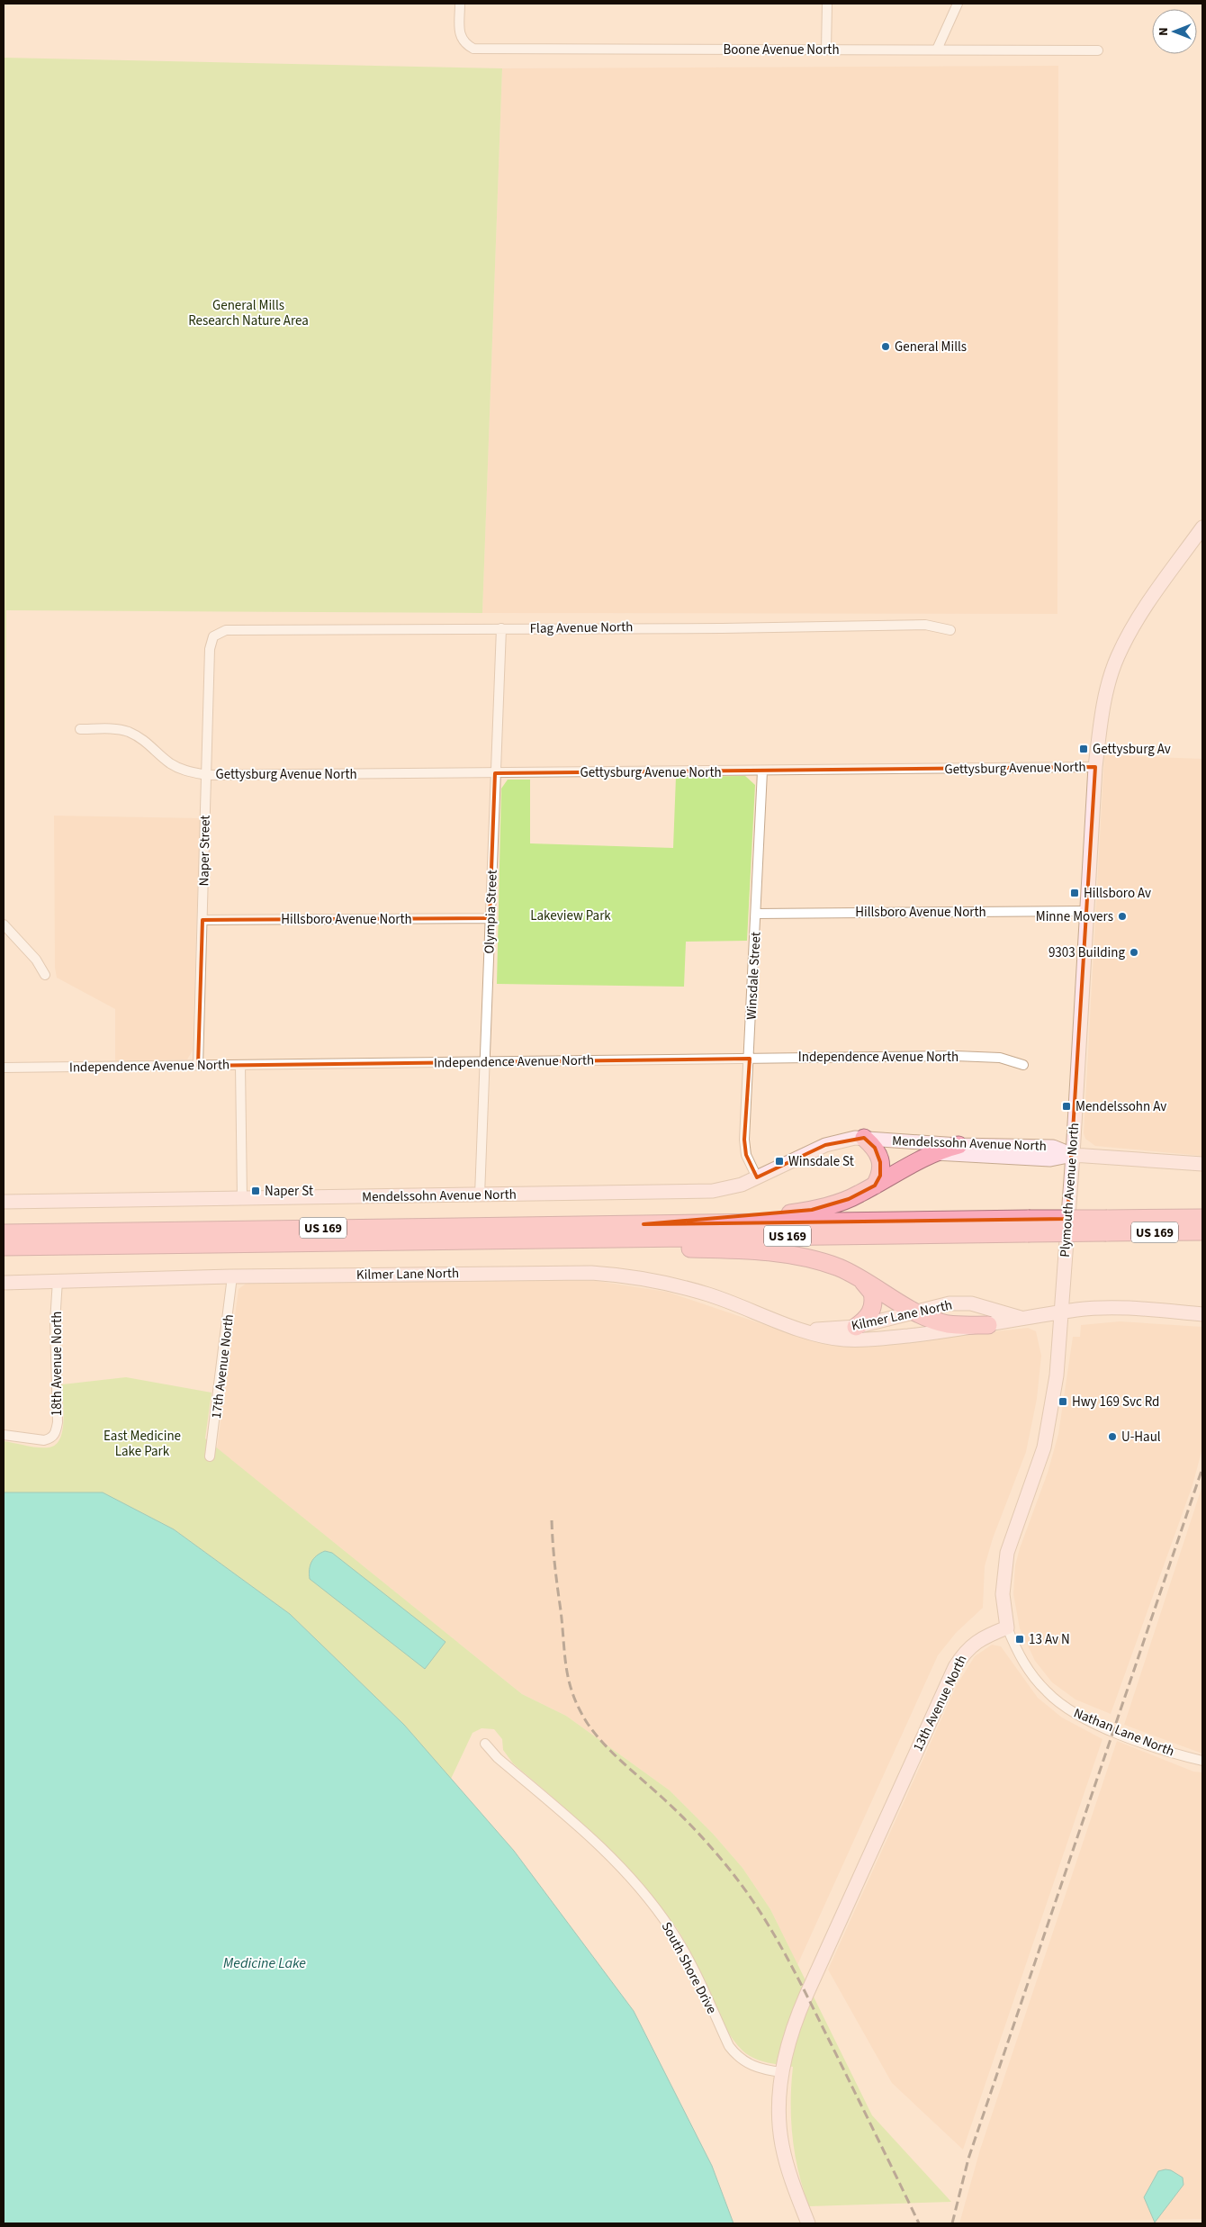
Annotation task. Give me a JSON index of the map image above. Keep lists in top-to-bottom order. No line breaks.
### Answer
{"streets":{"highway":["US 169"],"street":["Boone Avenue North","Flag Avenue North","Gettysburg Avenue North","Naper Street","Olympia Street","Hillsboro Avenue North","Winsdale Street","Independence Avenue North","Mendelssohn Avenue North","Plymouth Avenue North","Kilmer Lane North","18th Avenue North","17th Avenue North","13th Avenue North","Nathan Lane North","South Shore Drive"]},"crossings":[["Flag Avenue North","Naper Street"],["Flag Avenue North","Olympia Street"],["Gettysburg Avenue North","Naper Street"],["Gettysburg Avenue North","Olympia Street"],["Gettysburg Avenue North","Winsdale Street"],["Gettysburg Avenue North","Plymouth Avenue North"],["Naper Street","Hillsboro Avenue North"],["Naper Street","Independence Avenue North"],["Olympia Street","Hillsboro Avenue North"],["Olympia Street","Independence Avenue North"],["Olympia Street","Mendelssohn Avenue North"],["Hillsboro Avenue North","Winsdale Street"],["Hillsboro Avenue North","Plymouth Avenue North"],["Winsdale Street","Independence Avenue North"],["Winsdale Street","Mendelssohn Avenue North"],["Mendelssohn Avenue North","Plymouth Avenue North"],["Plymouth Avenue North","Kilmer Lane North"],["Kilmer Lane North","18th Avenue North"],["Kilmer Lane North","17th Avenue North"],["13th Avenue North","Nathan Lane North"],["13th Avenue North","South Shore Drive"]],"water":["Medicine Lake"],"parks":["General Mills Research Nature Area","Lakeview Park","East Medicine Lake Park"],"places":{"other":["General Mills","Minne Movers","9303 Building","U-Haul"],"transit":["Gettysburg Av","Hillsboro Av","Mendelssohn Av","Winsdale St","Naper St","Hwy 169 Svc Rd","13 Av N"]},"north":"left"}
